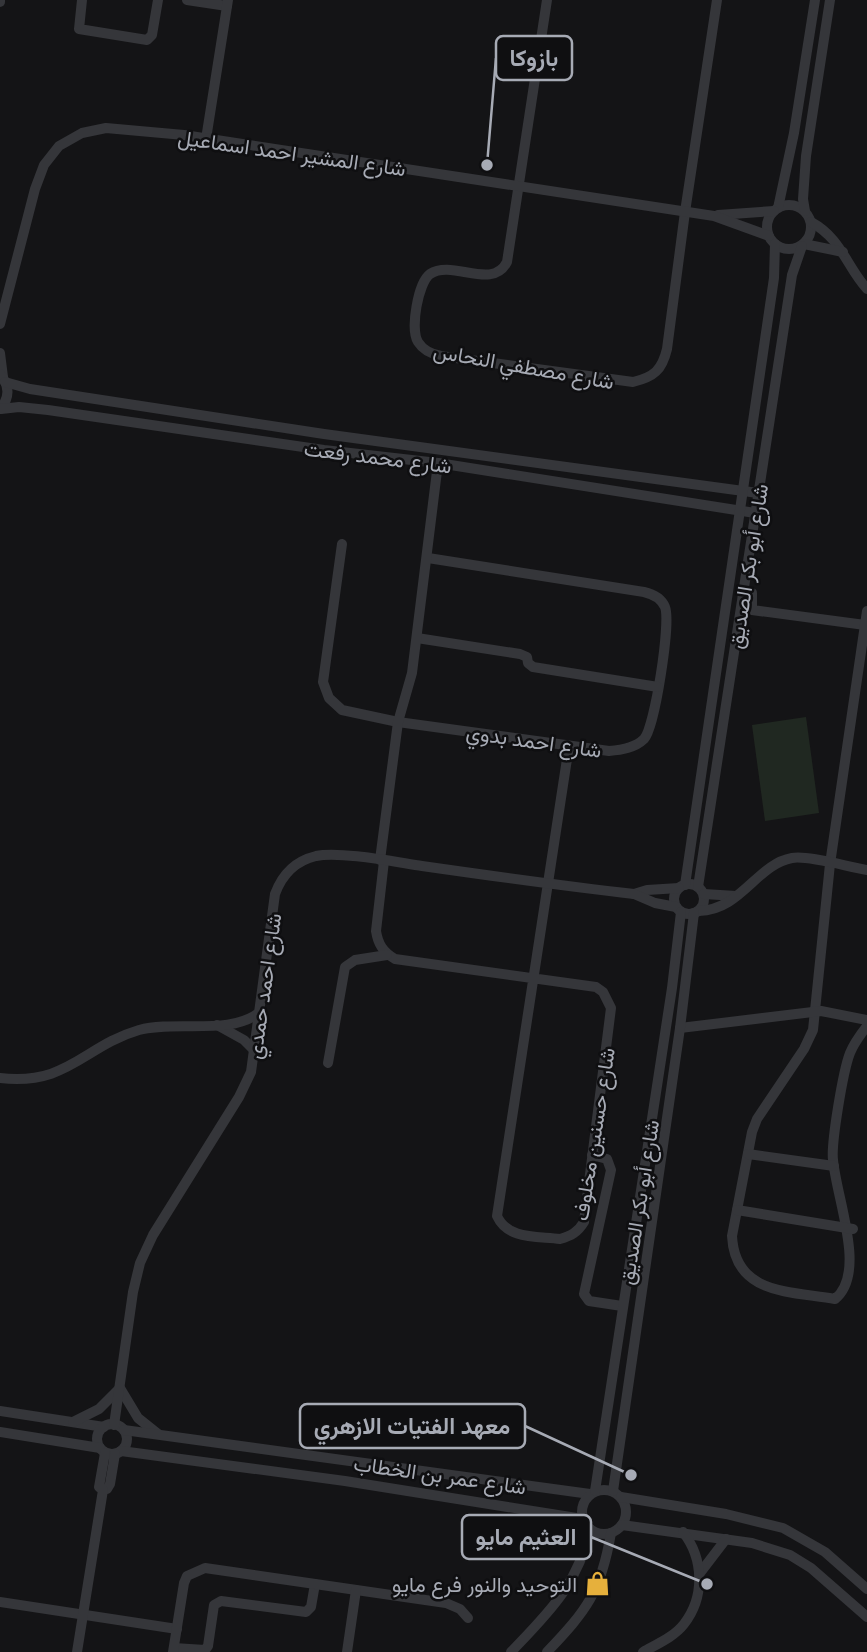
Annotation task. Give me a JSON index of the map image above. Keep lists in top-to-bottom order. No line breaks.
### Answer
{"streets":{"street":["شارع المشير احمد اسماعيل","شارع مصطفي النحاس","شارع محمد رفعت","شارع أبو بكر الصديق","شارع احمد بدوي","شارع احمد حمدي","شارع حسنين مخلوف","شارع عمر بن الخطاب"]},"crossings":[["شارع المشير احمد اسماعيل","شارع مصطفي النحاس"],["شارع المشير احمد اسماعيل","شارع أبو بكر الصديق"],["شارع محمد رفعت","شارع أبو بكر الصديق"],["شارع أبو بكر الصديق","شارع احمد حمدي"],["شارع أبو بكر الصديق","شارع عمر بن الخطاب"],["شارع احمد حمدي","شارع عمر بن الخطاب"]],"places":{"other":["بازوكا","معهد الفتيات الازهري","العثيم مايو"],"shop":["التوحيد والنور فرع مايو"]}}
